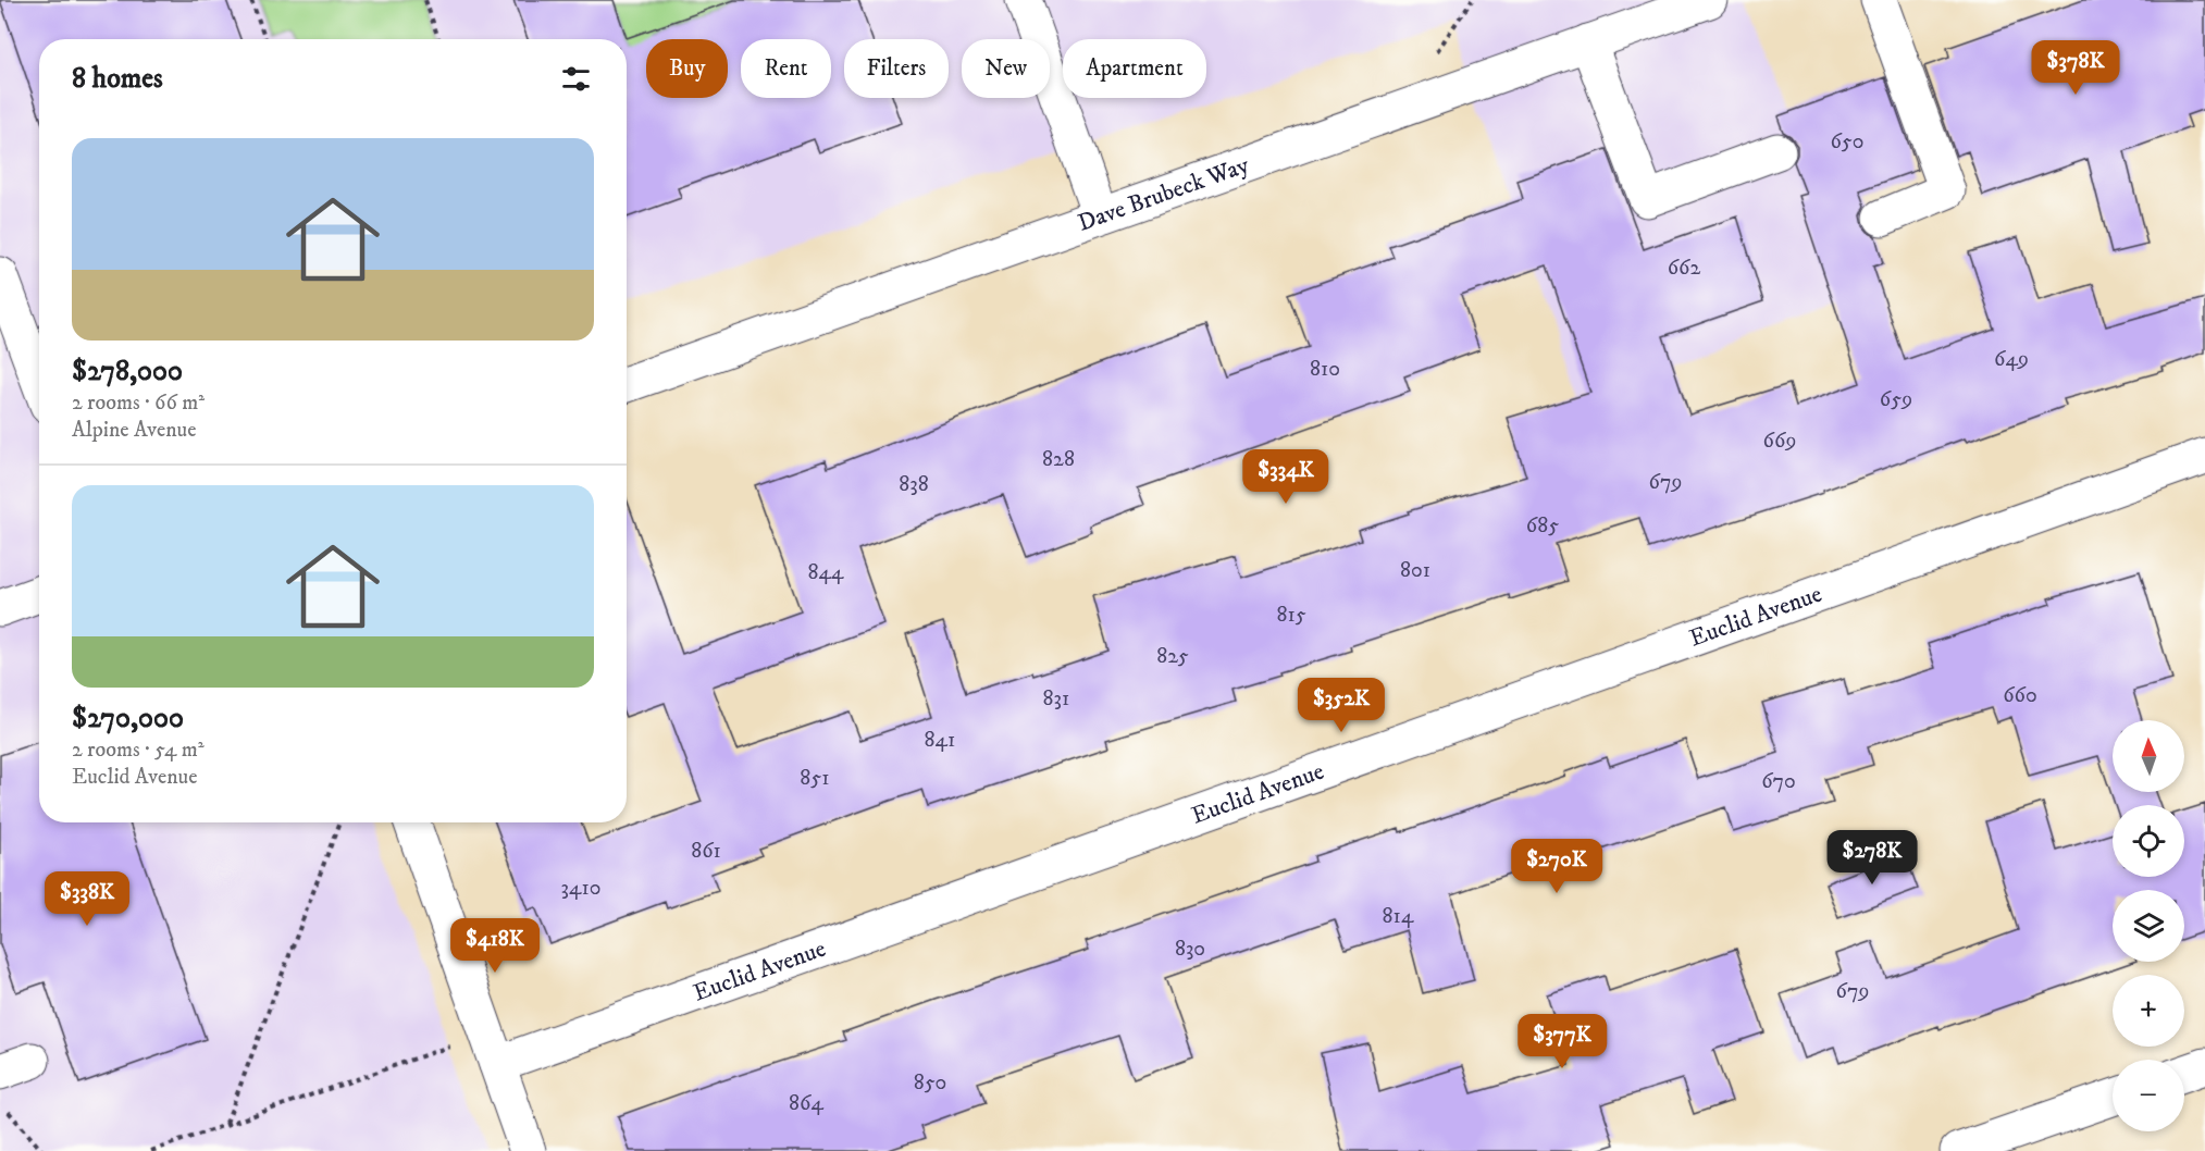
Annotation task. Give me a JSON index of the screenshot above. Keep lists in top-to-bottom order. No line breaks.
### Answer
{"streets":{"street":["Dave Brubeck Way","Euclid Avenue"]},"house_numbers":["650","662","649","810","659","669","828","679","838","685","801","844","815","825","660","831","841","851","670","861","3410","814","830","679","850","864"],"north":"top","page":{"chip":["Buy","Rent","Filters","New","Apartment"],"heading":"8 homes","price":["$378K","$334K","$352K","$278K","$270K","$338K","$418K","$377K"],"list":[{"name":"$278,000","note":"2 rooms · 66 m² · Alpine Avenue"},{"name":"$270,000","note":"2 rooms · 54 m² · Euclid Avenue"}],"map_buttons":["+","−"]}}
